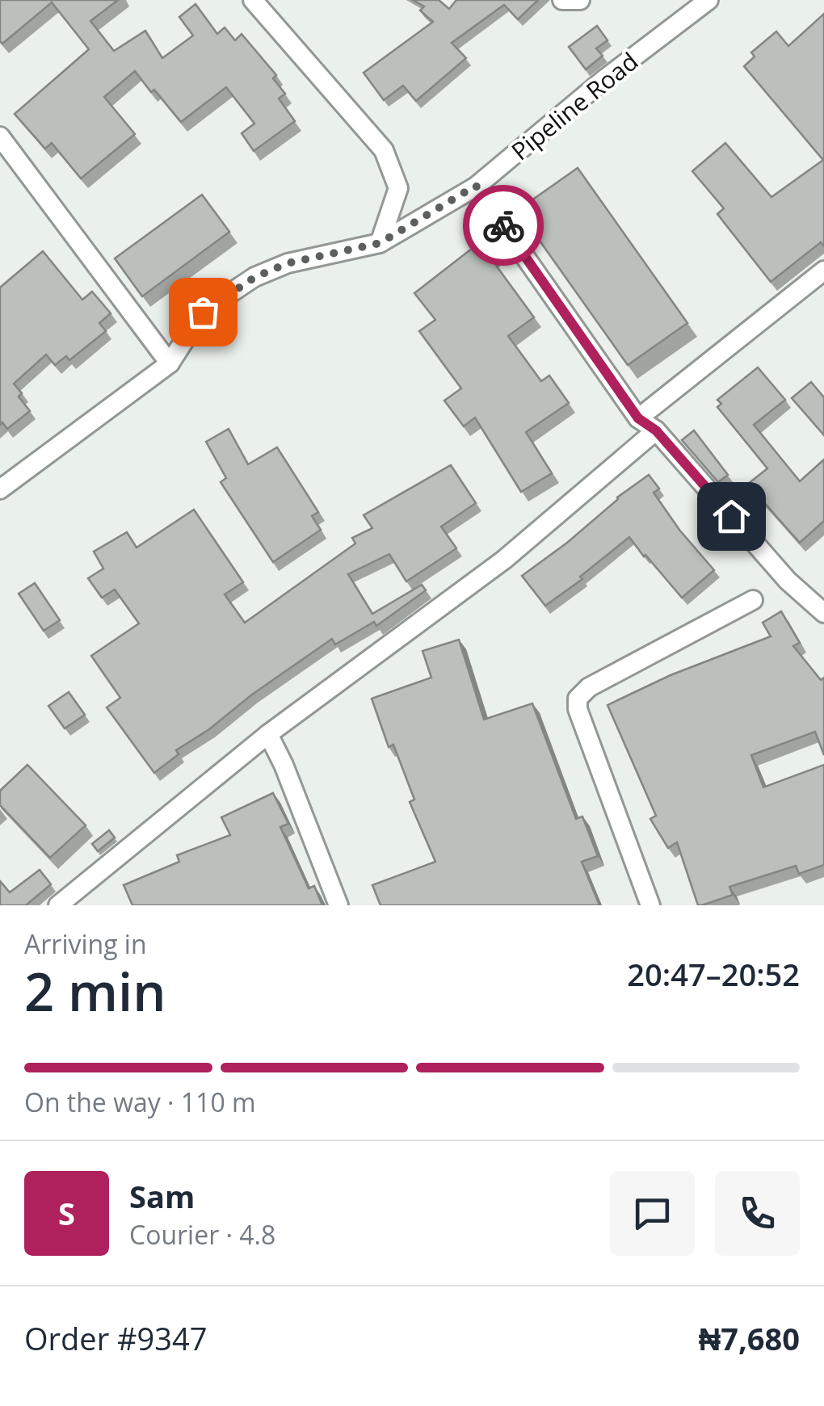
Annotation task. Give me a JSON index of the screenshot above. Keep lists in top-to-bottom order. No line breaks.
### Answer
{"streets":{"street":["Pipeline Road"]},"page":{"heading":["2 min","Arriving in","20:47–20:52"],"panel":["Sam","Courier · 4.8","Order #9347","₦7,680"],"bar":"On the way · 110 m","round":"S"}}
